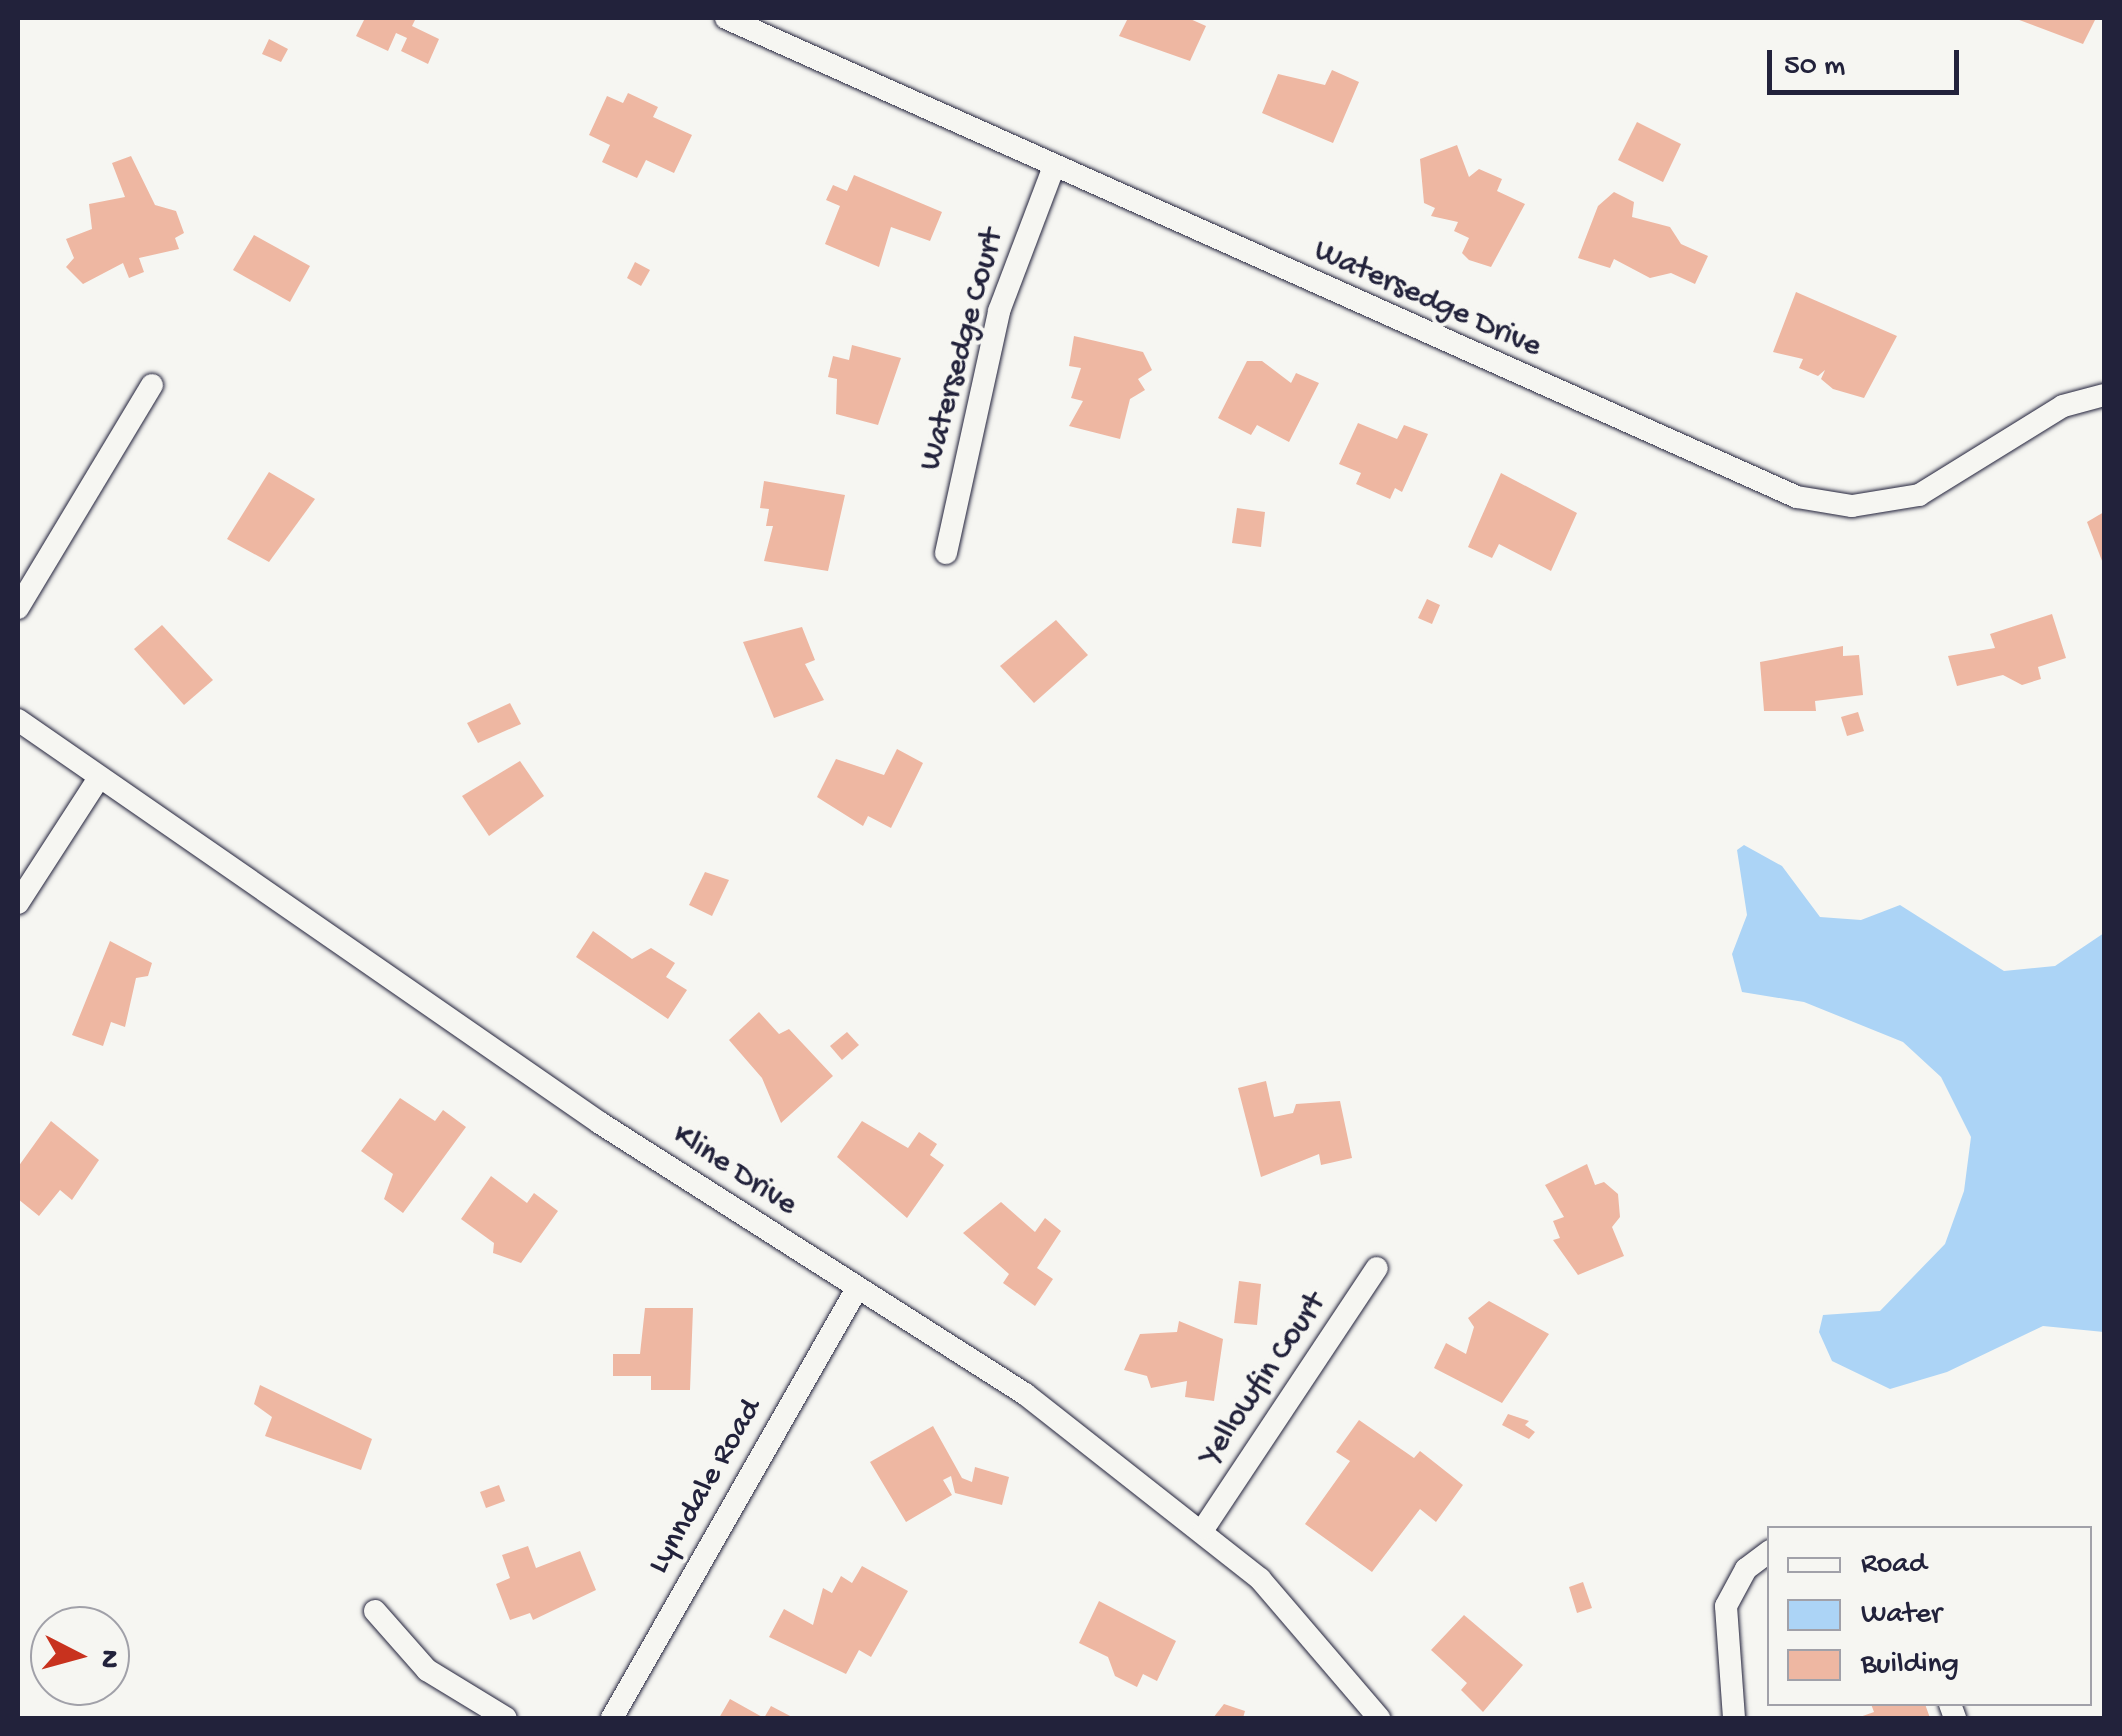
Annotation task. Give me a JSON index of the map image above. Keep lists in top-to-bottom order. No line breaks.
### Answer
{"streets":{"street":["Watersedge Drive","Watersedge Court","Kline Drive","Yellowfin Court","Lynndale Road"]},"crossings":[["Watersedge Drive","Watersedge Court"],["Kline Drive","Yellowfin Court"],["Kline Drive","Lynndale Road"]],"legend":["Road","Water","Building"],"scale_bar":"50 m","north":"right"}
